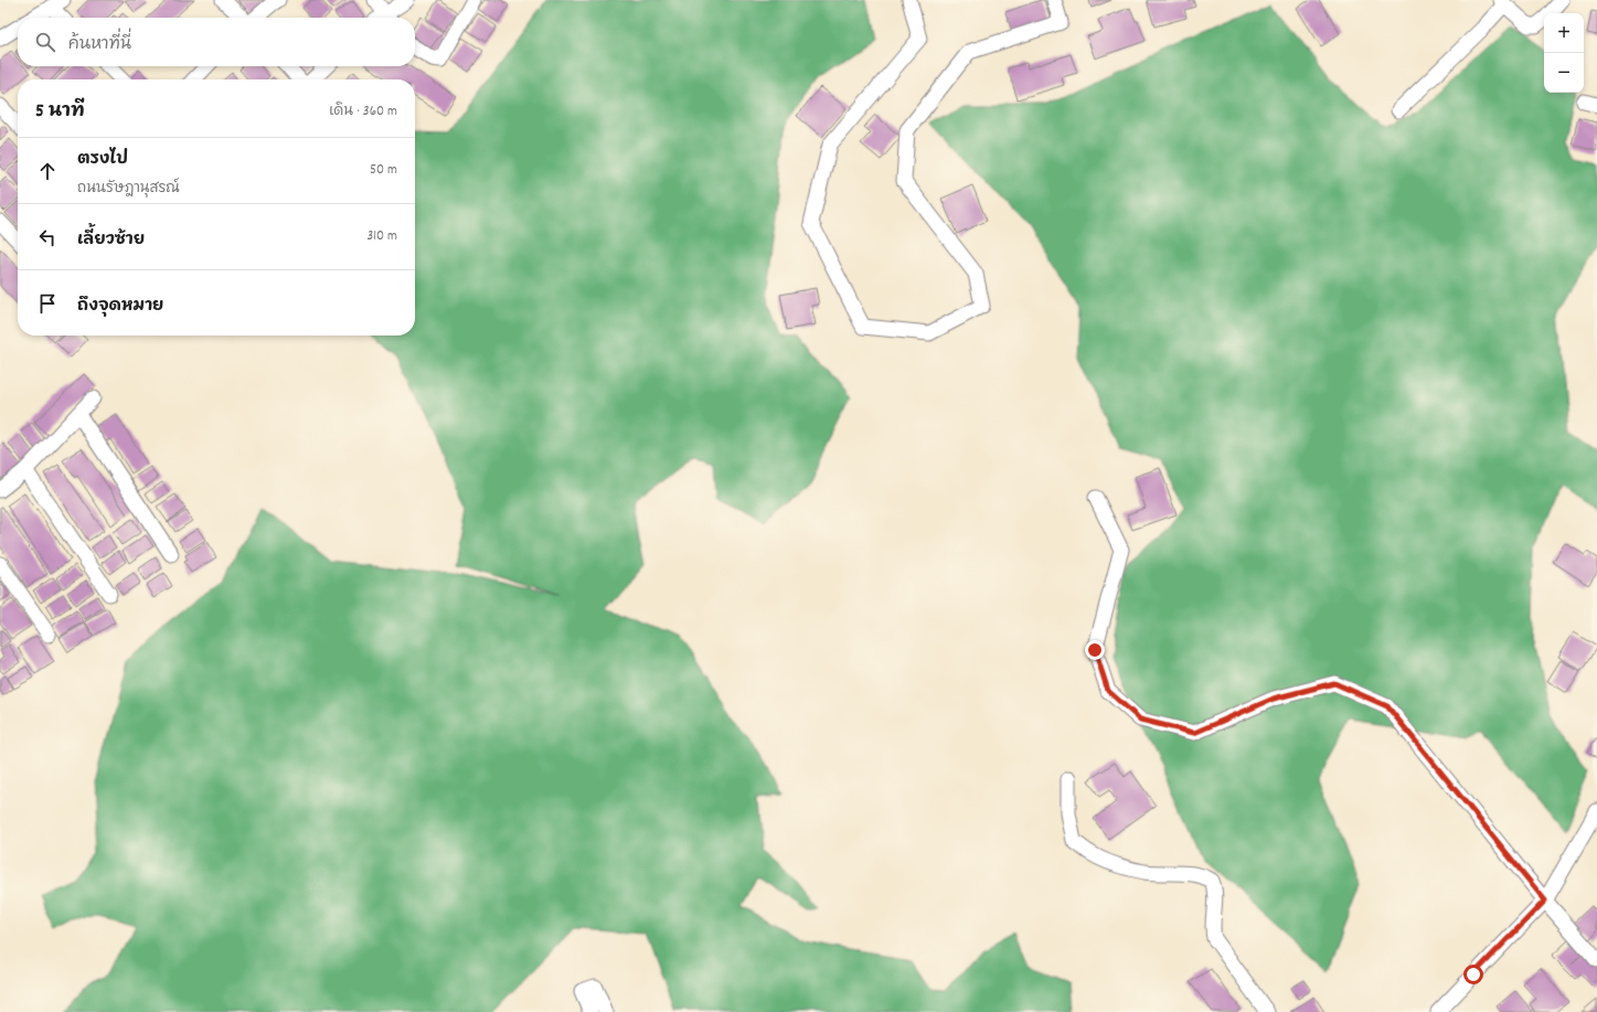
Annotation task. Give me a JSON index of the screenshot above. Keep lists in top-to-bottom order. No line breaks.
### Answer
{"page":{"map_buttons":["+","−"],"search":"ค้นหาที่นี่","heading":["5 นาที","เดิน · 360 m"],"list":[["ตรงไป","ถนนรัษฎานุสรณ์","50 m"],["เลี้ยวซ้าย","310 m"],"ถึงจุดหมาย"]}}
